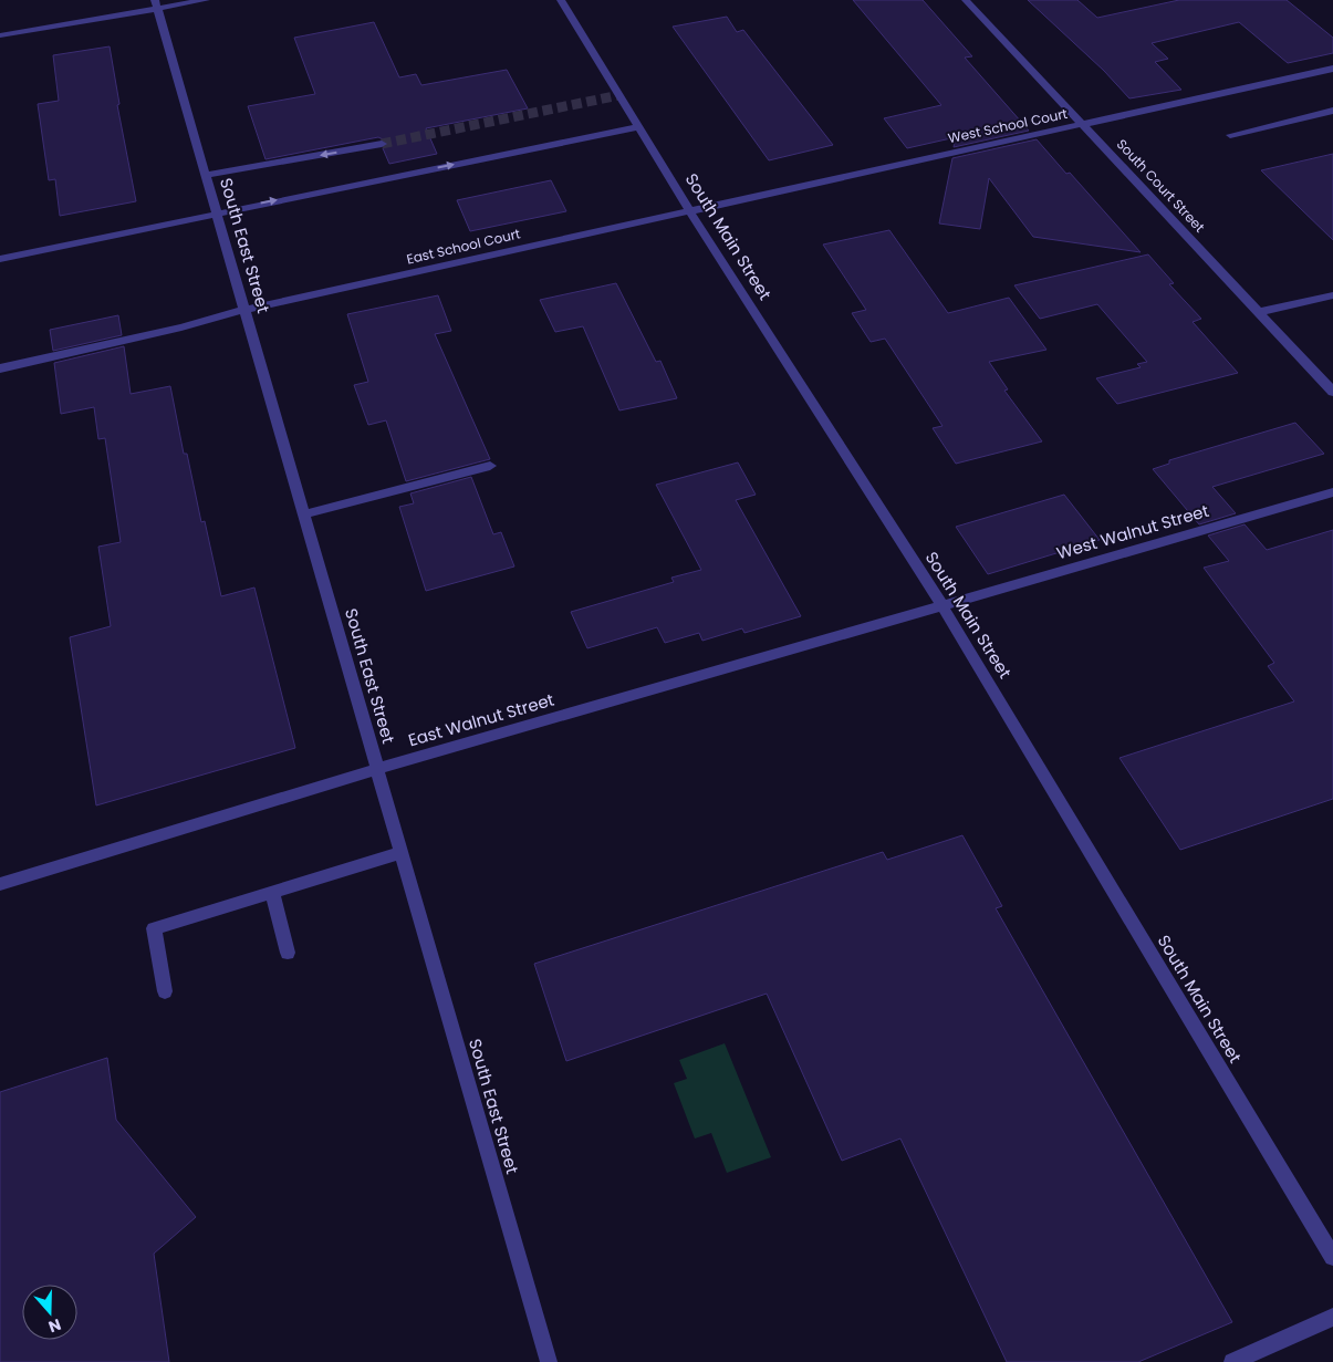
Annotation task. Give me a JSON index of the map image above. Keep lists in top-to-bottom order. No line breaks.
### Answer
{"streets":{"street":["West School Court","South Court Street","South Main Street","South East Street","East School Court","West Walnut Street","East Walnut Street"]},"crossings":[["West School Court","South Court Street"],["West School Court","South Main Street"],["West School Court","East School Court"],["South Main Street","East School Court"],["South Main Street","West Walnut Street"],["South Main Street","East Walnut Street"],["South East Street","East School Court"],["South East Street","East Walnut Street"],["West Walnut Street","East Walnut Street"]],"north":"bottom"}
